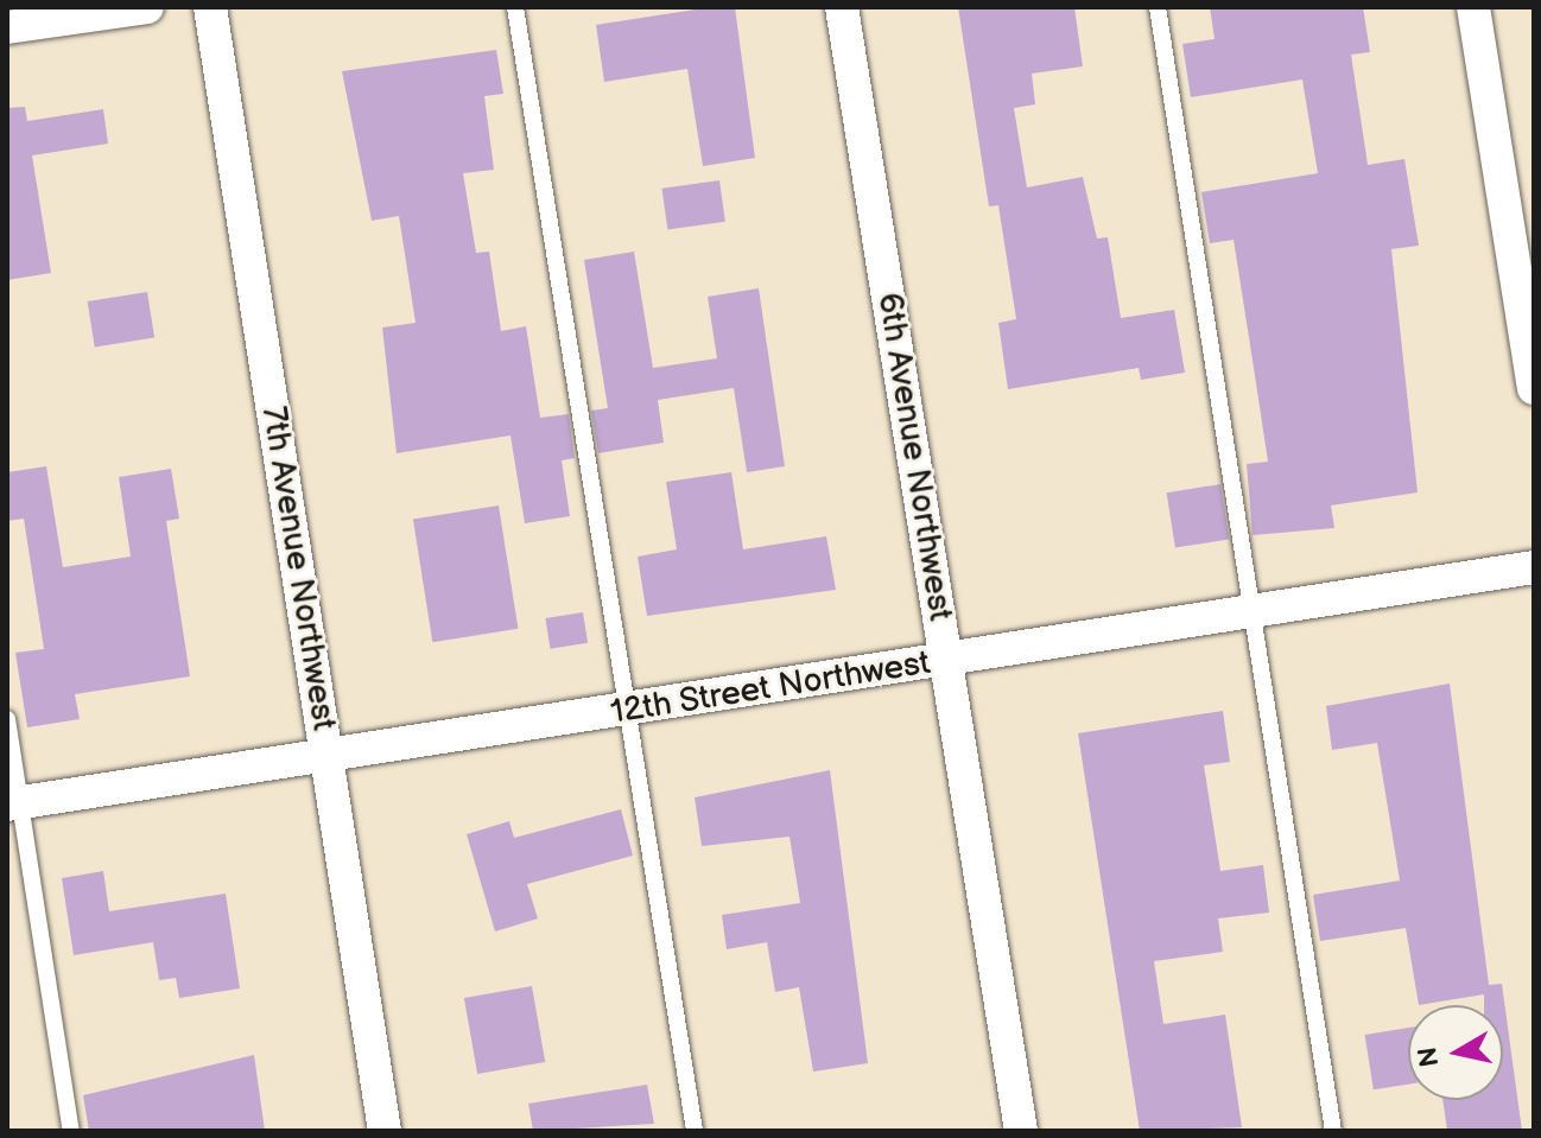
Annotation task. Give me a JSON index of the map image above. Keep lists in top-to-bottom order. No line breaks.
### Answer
{"streets":{"street":["6th Avenue Northwest","7th Avenue Northwest","12th Street Northwest"]},"crossings":[["6th Avenue Northwest","12th Street Northwest"],["7th Avenue Northwest","12th Street Northwest"]],"north":"left"}
